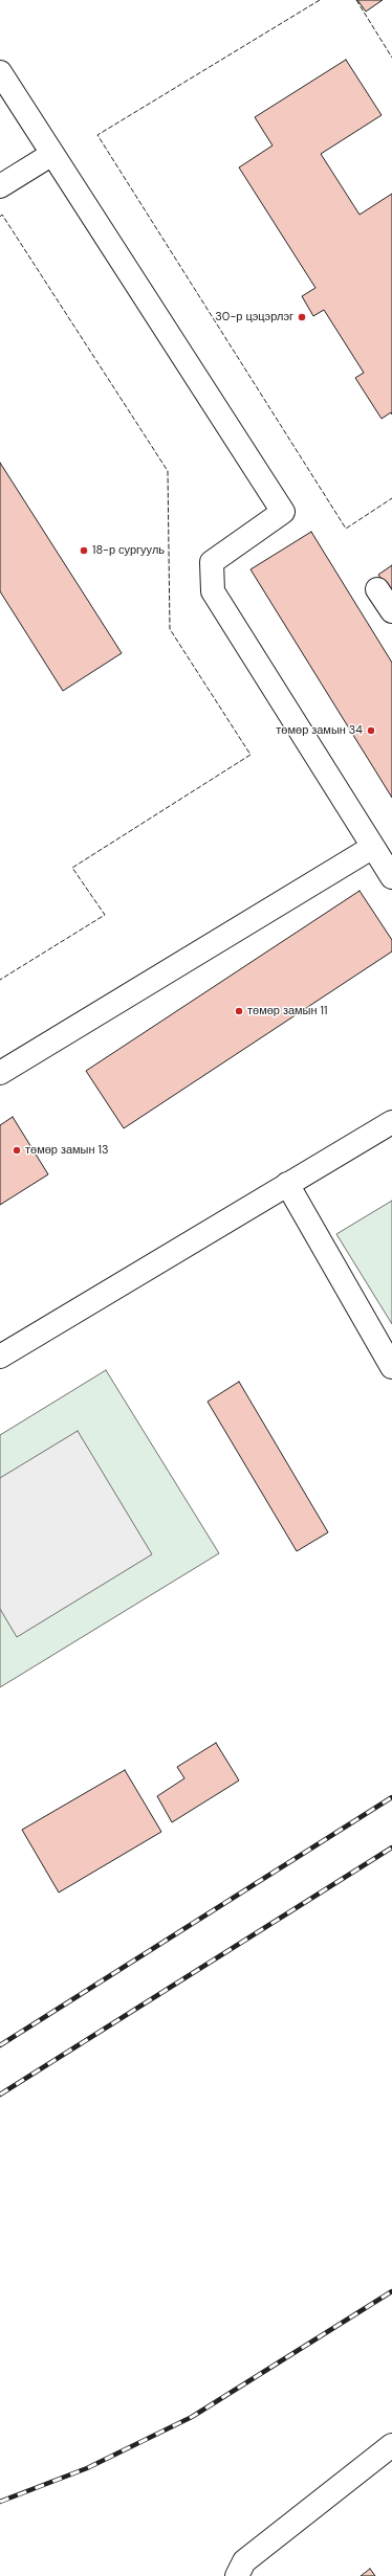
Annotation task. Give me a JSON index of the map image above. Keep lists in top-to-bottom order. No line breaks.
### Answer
{"places":["30-р цэцэрлэг","18-р сургууль","төмөр замын 34","төмөр замын 11","төмөр замын 13"]}
